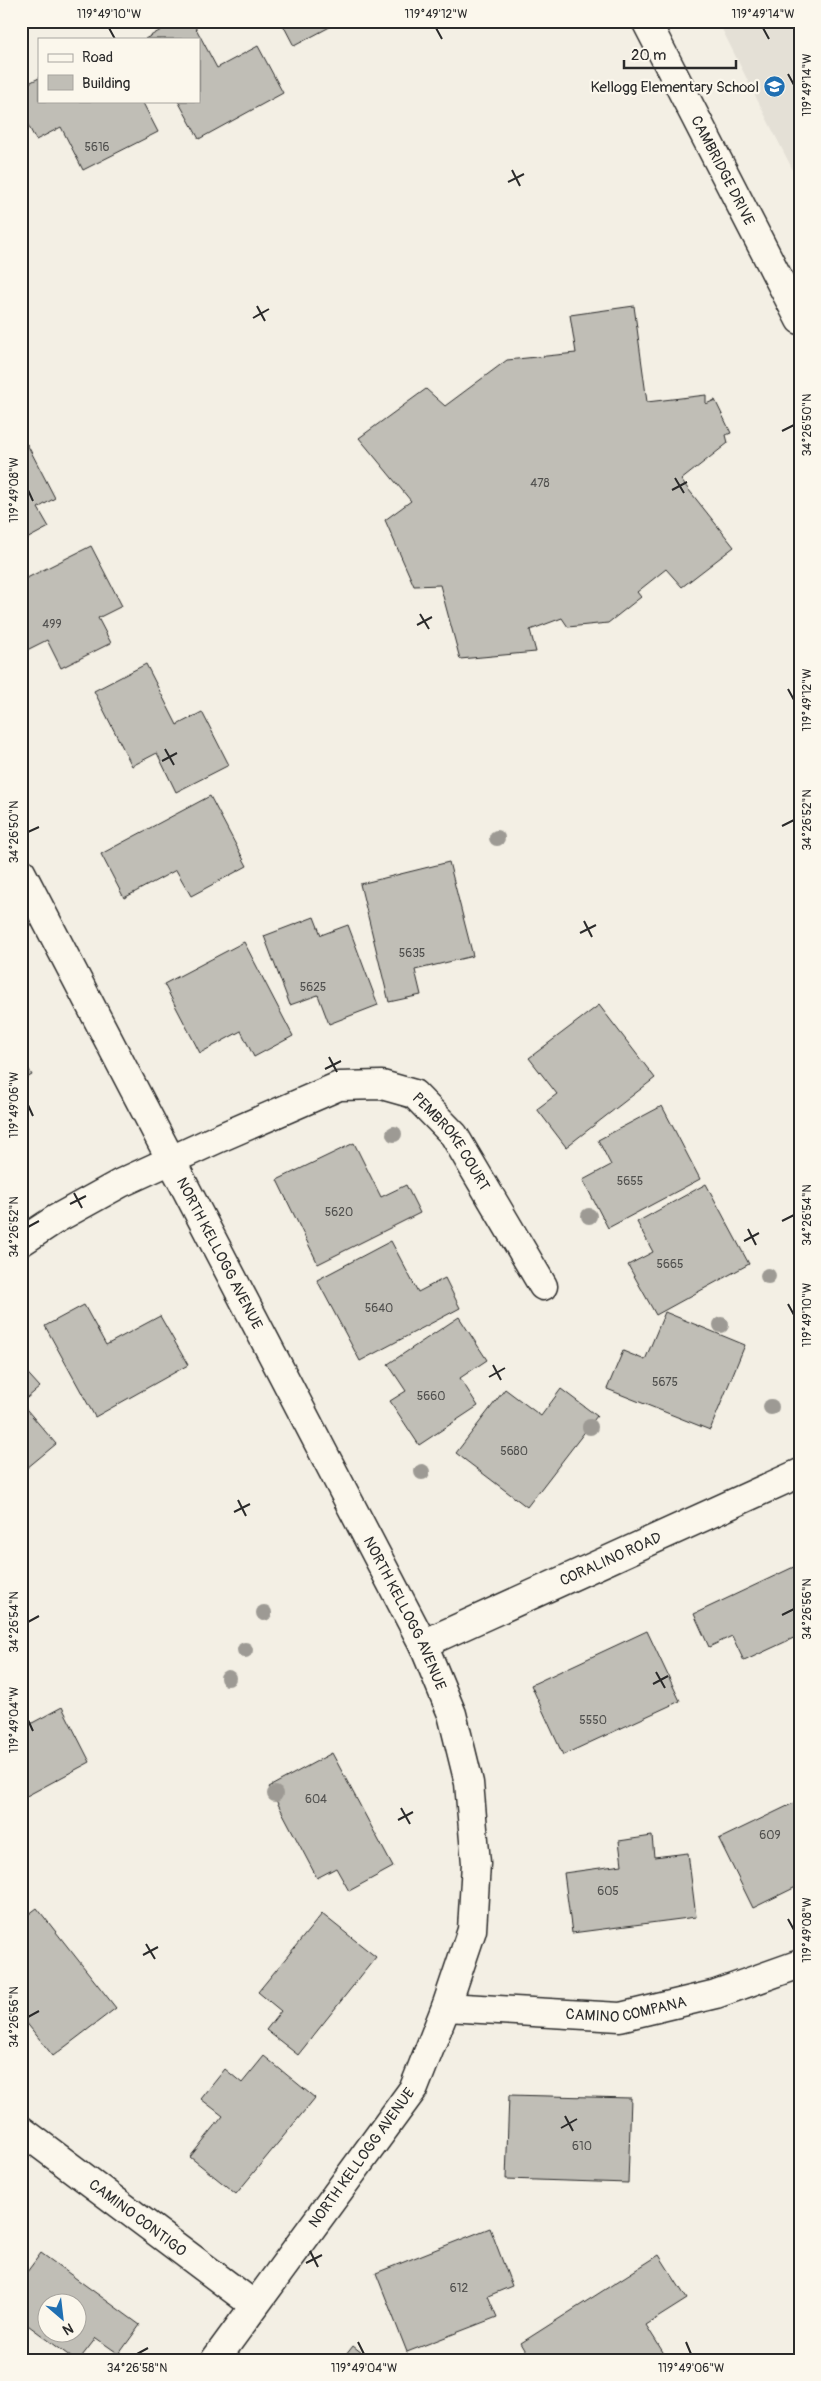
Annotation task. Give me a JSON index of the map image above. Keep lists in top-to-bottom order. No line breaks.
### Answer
{"streets":{"street":["CAMBRIDGE DRIVE","PEMBROKE COURT","NORTH KELLOGG AVENUE","CORALINO ROAD","CAMINO COMPANA","CAMINO CONTIGO"]},"crossings":[["PEMBROKE COURT","NORTH KELLOGG AVENUE"],["NORTH KELLOGG AVENUE","CORALINO ROAD"],["NORTH KELLOGG AVENUE","CAMINO COMPANA"],["NORTH KELLOGG AVENUE","CAMINO CONTIGO"]],"places":{"school or university":["Kellogg Elementary School"]},"house_numbers":["5616","478","499","5635","5625","5655","5620","5665","5640","5675","5660","5680","5550","604","609","605","610","612"],"legend":["Road","Building"],"scale_bar":"20 m","north":"bottom right","coordinates":["119°49'10\"W","119°49'12\"W","119°49'14\"W","34°26'50\"N","119°49'08\"W","34°26'52\"N","119°49'06\"W","34°26'54\"N","34°26'56\"N","119°49'04\"W","34°26'58\"N"]}
